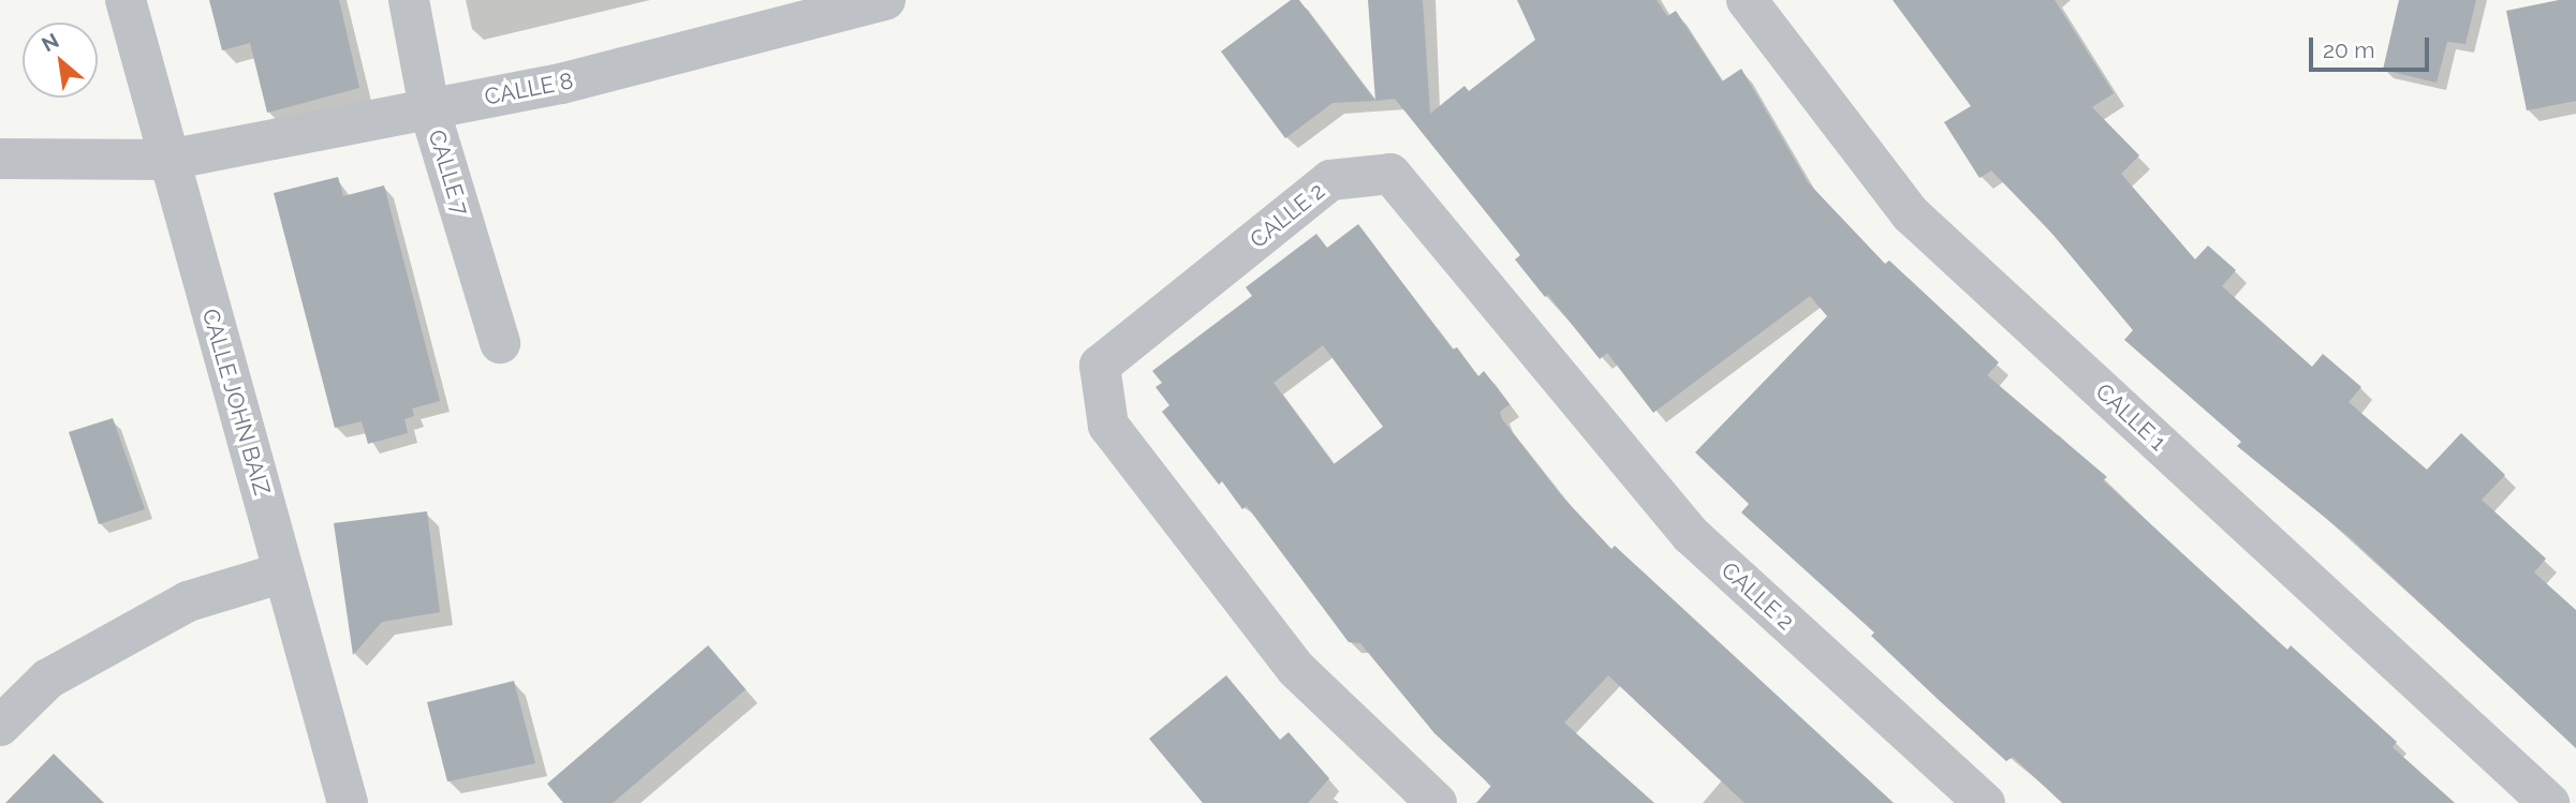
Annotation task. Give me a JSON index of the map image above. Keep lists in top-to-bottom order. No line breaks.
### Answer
{"streets":{"street":["CALLE 8","CALLE 7","CALLE 2","CALLE JOHN BAIZ","CALLE 1"]},"crossings":[["CALLE 8","CALLE 7"],["CALLE 8","CALLE JOHN BAIZ"]],"scale_bar":"20 m","north":"top left"}
